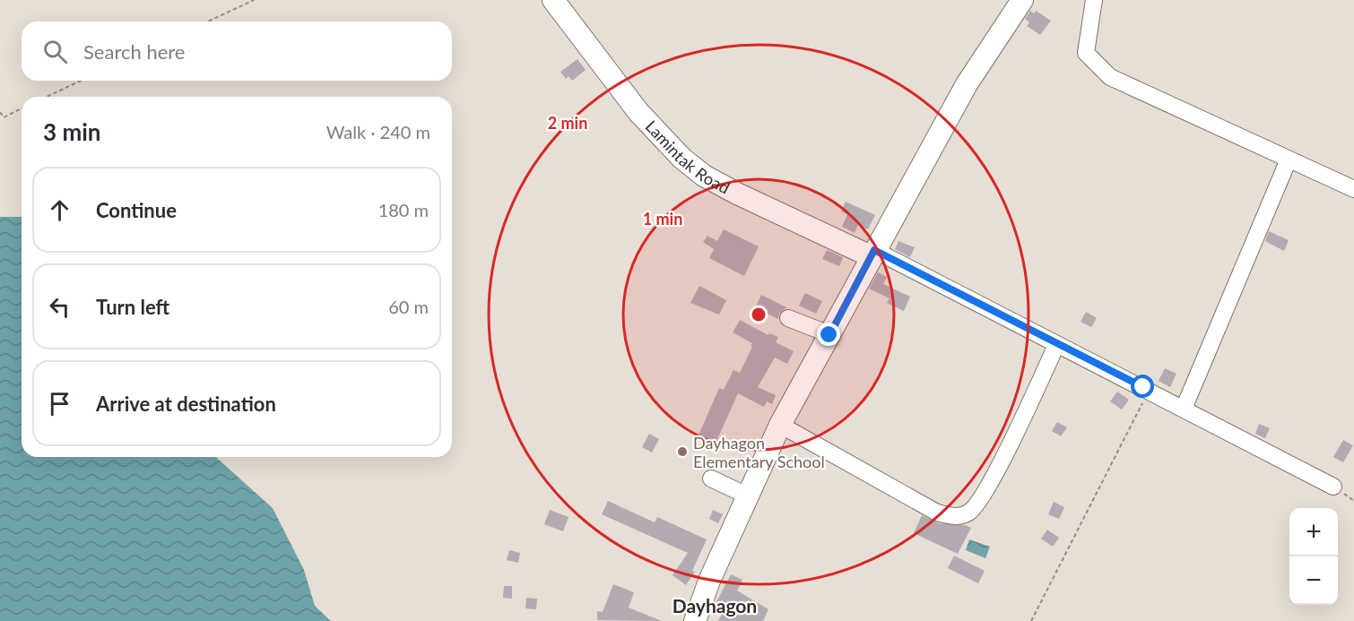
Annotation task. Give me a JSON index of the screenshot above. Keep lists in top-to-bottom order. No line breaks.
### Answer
{"streets":{"main road":["Lamintak Road"]},"districts":["Dayhagon"],"places":["Dayhagon Elementary School"],"page":{"search":"Search here","heading":["3 min","Walk · 240 m"],"list":[["Continue","180 m"],["Turn left","60 m"],"Arrive at destination"],"map_buttons":["+","−"]},"rings":["2 min","1 min"]}
